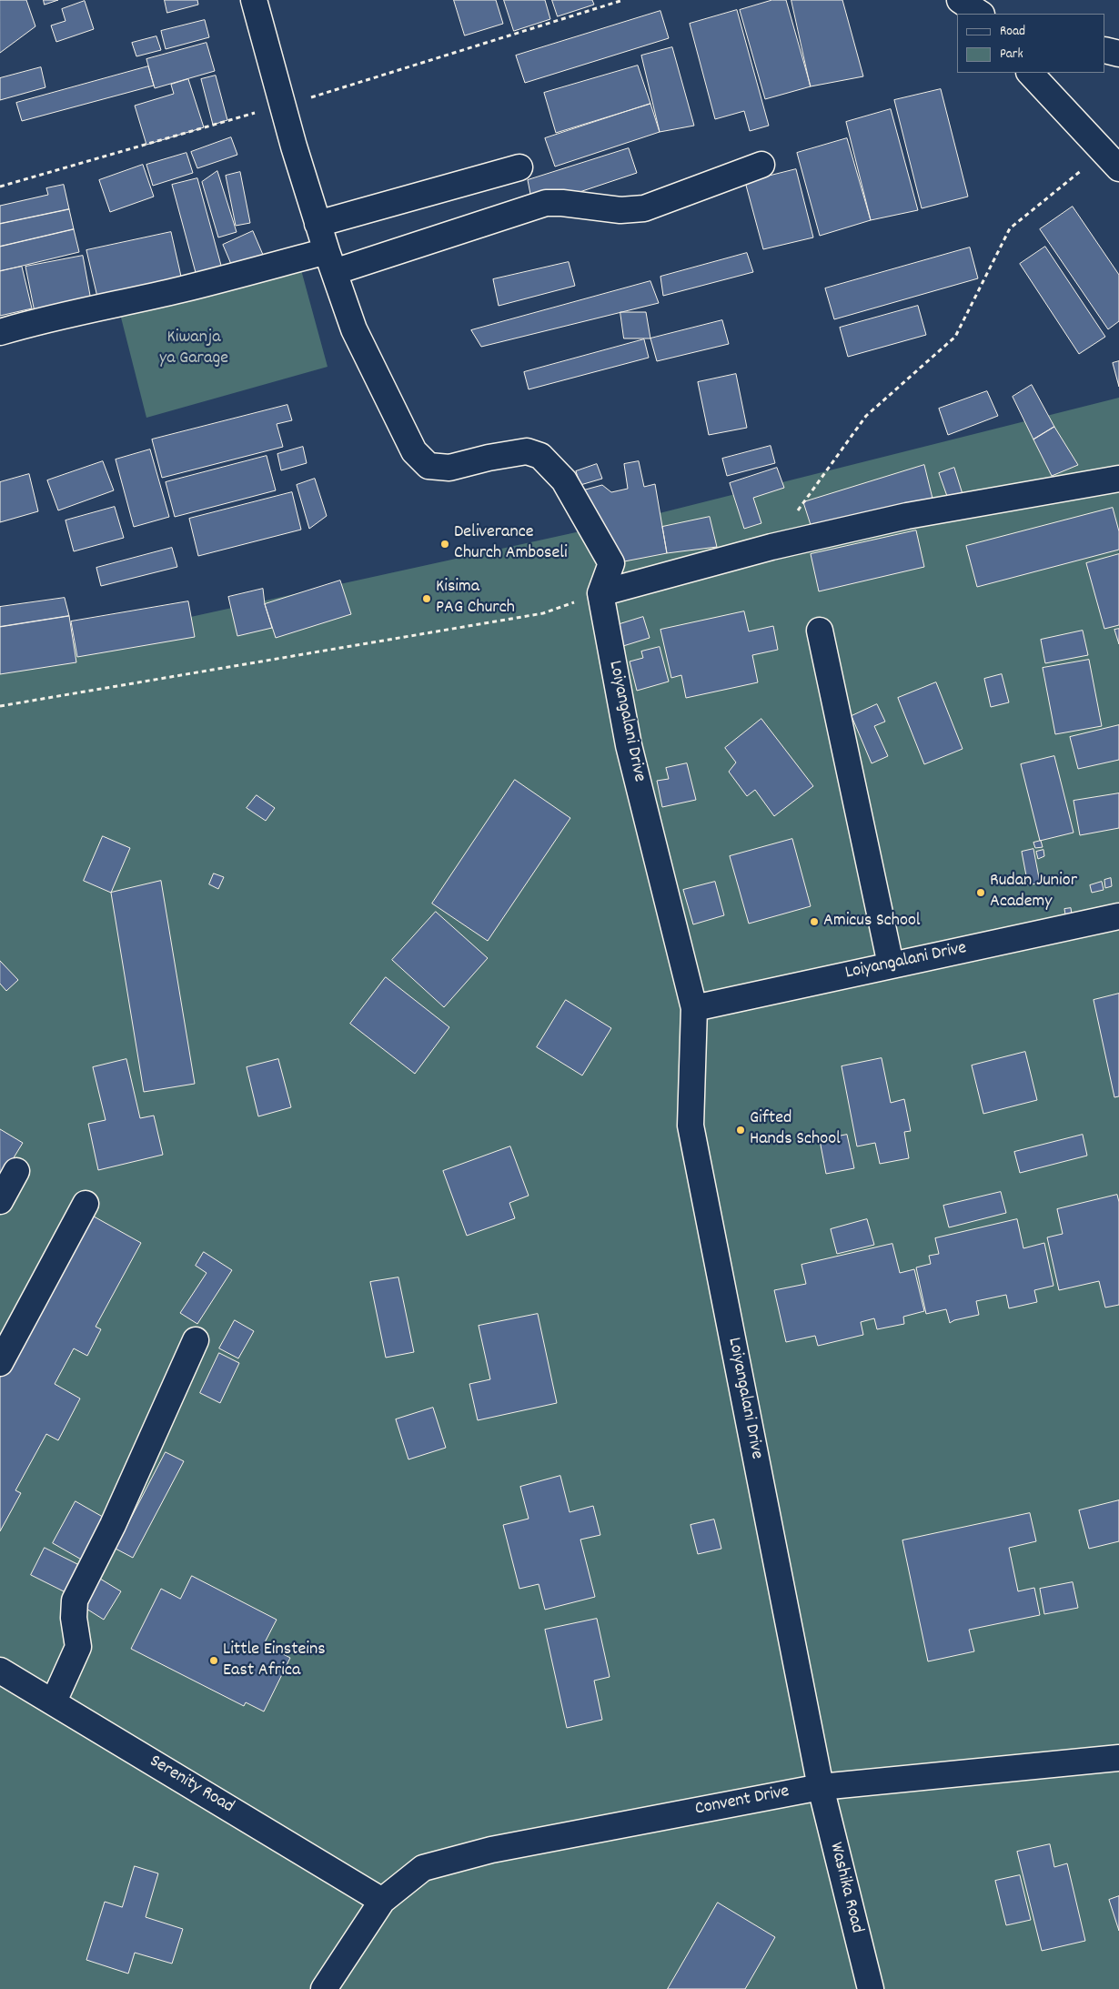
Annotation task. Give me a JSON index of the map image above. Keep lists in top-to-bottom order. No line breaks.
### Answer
{"streets":{"street":["Loiyangalani Drive","Serenity Road","Convent Drive","Washika Road"]},"crossings":[["Loiyangalani Drive","Convent Drive"],["Loiyangalani Drive","Washika Road"],["Serenity Road","Convent Drive"],["Convent Drive","Washika Road"]],"parks":["Kiwanja ya Garage"],"places":["Deliverance Church Amboseli","Kisima PAG Church","Rudan Junior Academy","Amicus School","Gifted Hands School","Little Einsteins East Africa"],"legend":["Road","Park"]}
